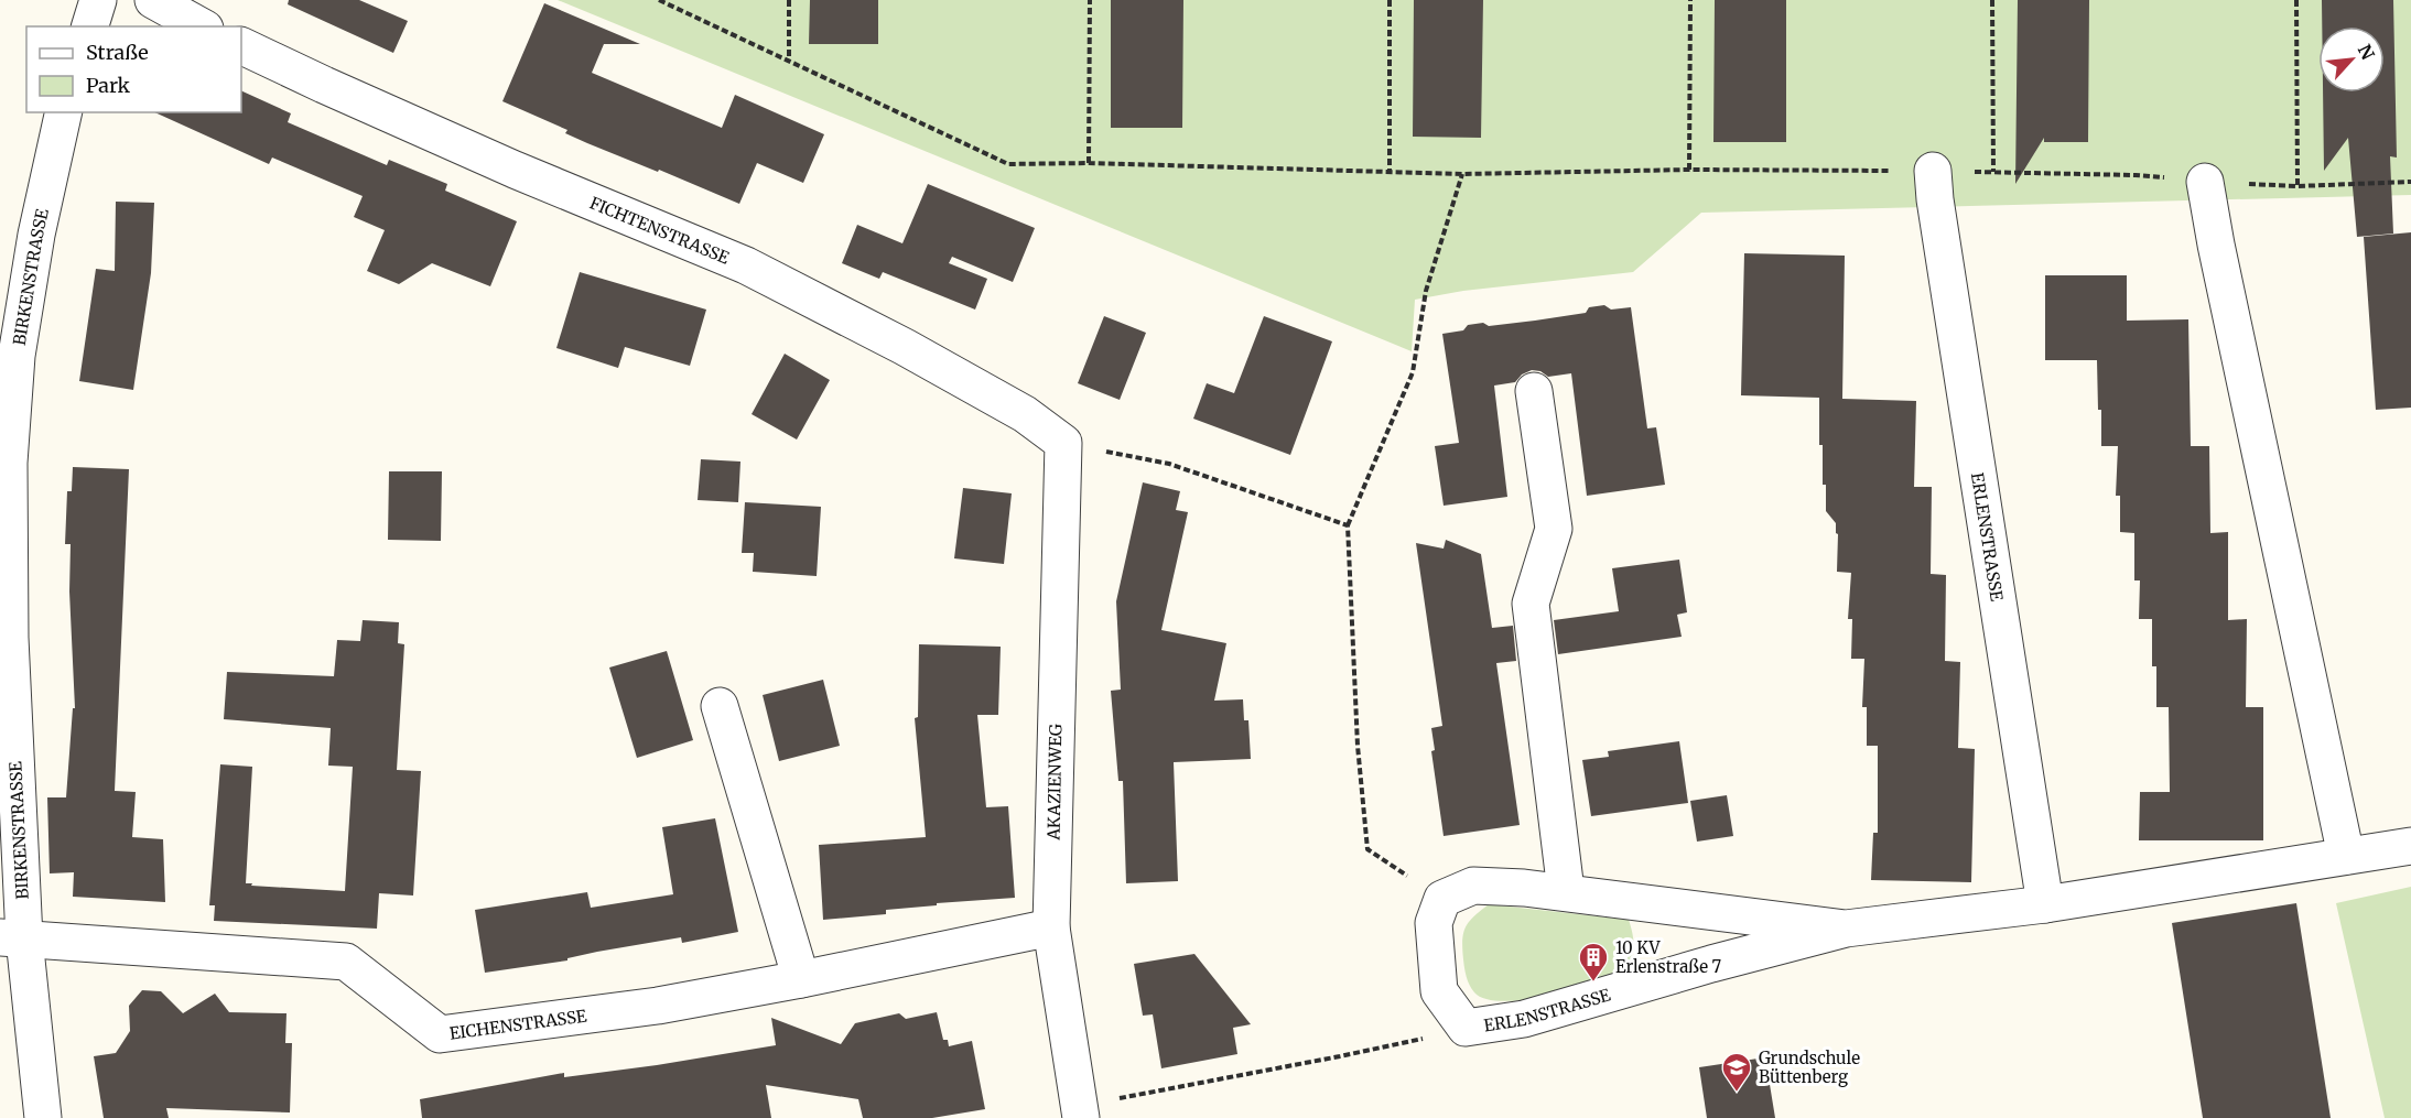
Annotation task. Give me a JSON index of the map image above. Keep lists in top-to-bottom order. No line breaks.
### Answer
{"streets":{"street":["FICHTENSTRASSE","BIRKENSTRASSE","ERLENSTRASSE","AKAZIENWEG","EICHENSTRASSE"]},"crossings":[["FICHTENSTRASSE","AKAZIENWEG"],["BIRKENSTRASSE","EICHENSTRASSE"],["AKAZIENWEG","EICHENSTRASSE"]],"places":{"building":["10 KV Erlenstraße 7"],"school or university":["Grundschule Büttenberg"]},"legend":["Straße","Park"],"north":"top right"}
